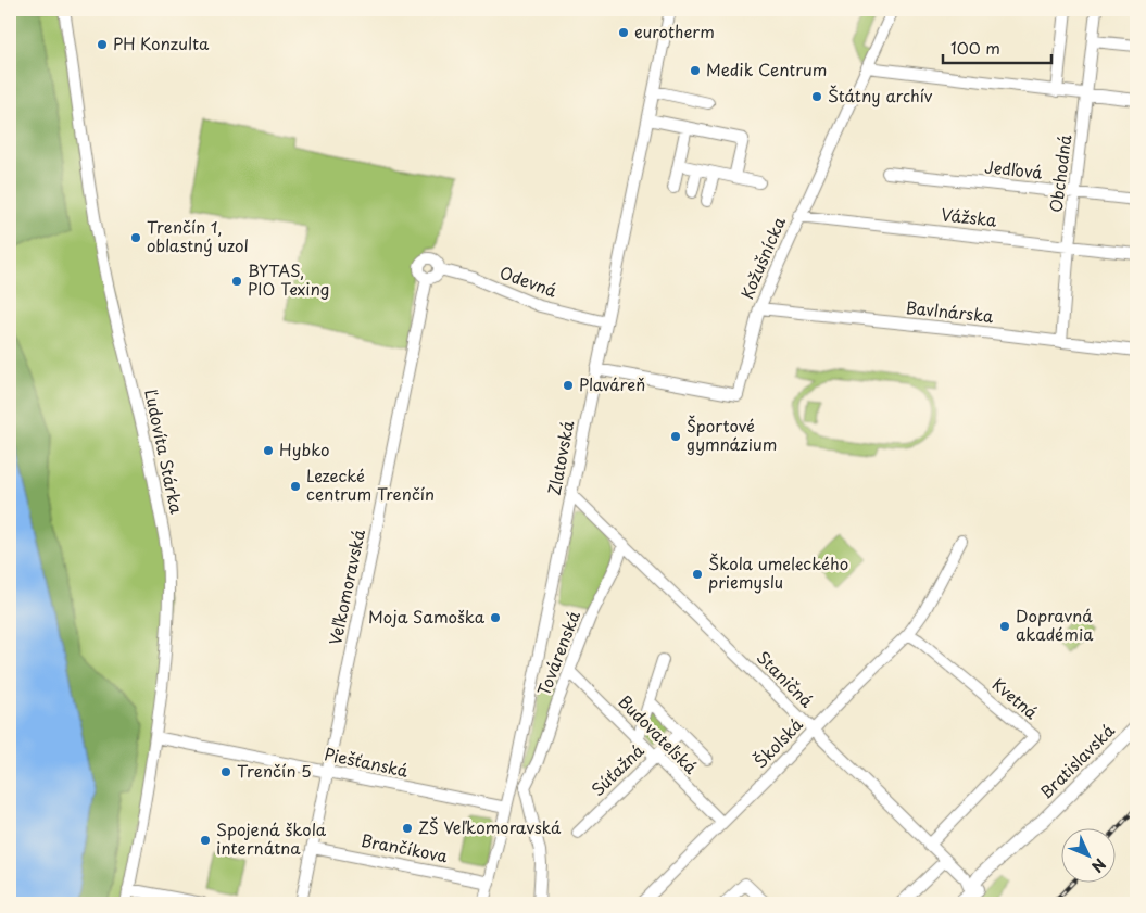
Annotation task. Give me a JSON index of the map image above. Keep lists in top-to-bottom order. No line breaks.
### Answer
{"streets":{"main road":["Bratislavská"],"street":["Jedľová","Obchodná","Vážska","Kožušnícka","Odevná","Bavlnárska","Ľudovíta Stárka","Zlatovská","Veľkomoravská","Továrenská","Staničná","Kvetná","Budovateľská","Školská","Piešťanská","Súťažná","Brančíkova"]},"crossings":[["Jedľová","Obchodná"],["Obchodná","Vážska"],["Obchodná","Bavlnárska"],["Vážska","Kožušnícka"],["Kožušnícka","Bavlnárska"],["Kožušnícka","Zlatovská"],["Odevná","Zlatovská"],["Odevná","Veľkomoravská"],["Ľudovíta Stárka","Piešťanská"],["Zlatovská","Staničná"],["Zlatovská","Piešťanská"],["Zlatovská","Brančíkova"],["Veľkomoravská","Piešťanská"],["Veľkomoravská","Brančíkova"],["Továrenská","Staničná"],["Továrenská","Budovateľská"],["Staničná","Kvetná"],["Staničná","Školská"],["Staničná","Bratislavská"],["Kvetná","Školská"],["Budovateľská","Školská"],["Budovateľská","Súťažná"]],"places":["eurotherm","PH Konzulta","Medik Centrum","Štátny archív","Trenčín 1, oblastný uzol","BYTAS, PIO Texing","Plaváreň","Športové gymnázium","Hybko","Lezecké centrum Trenčín","Škola umeleckého priemyslu","Moja Samoška","Dopravná akadémia","Trenčín 5","ZŠ Veľkomoravská","Spojená škola internátna"],"scale_bar":"100 m","north":"bottom right"}
